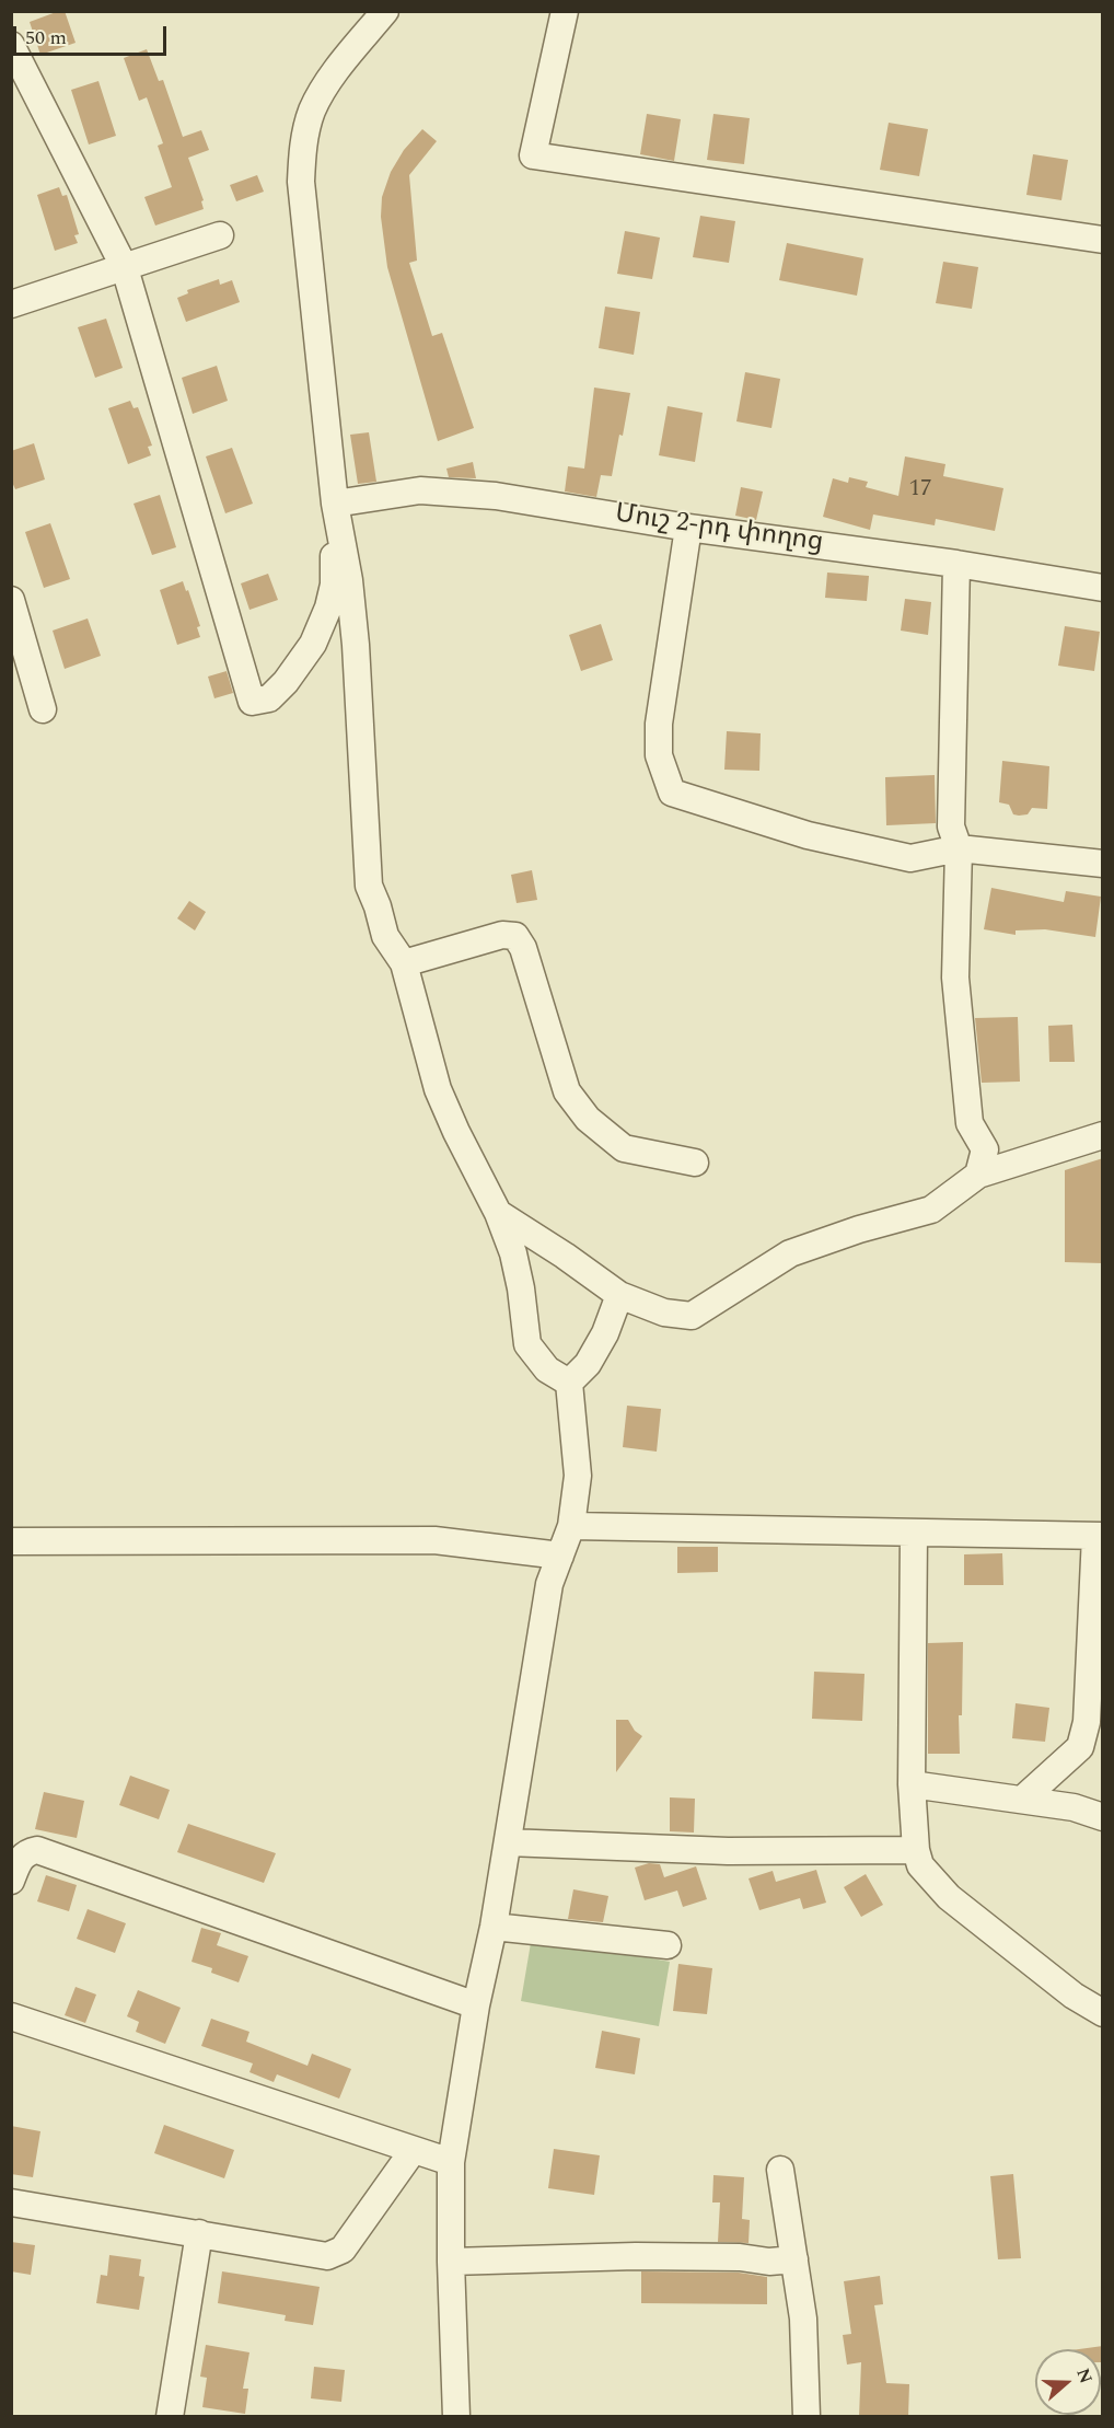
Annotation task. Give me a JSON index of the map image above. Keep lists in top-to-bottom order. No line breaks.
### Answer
{"streets":{"street":["Մուշ 2-րդ փողոց"]},"house_numbers":["17"],"scale_bar":"50 m","north":"right"}
